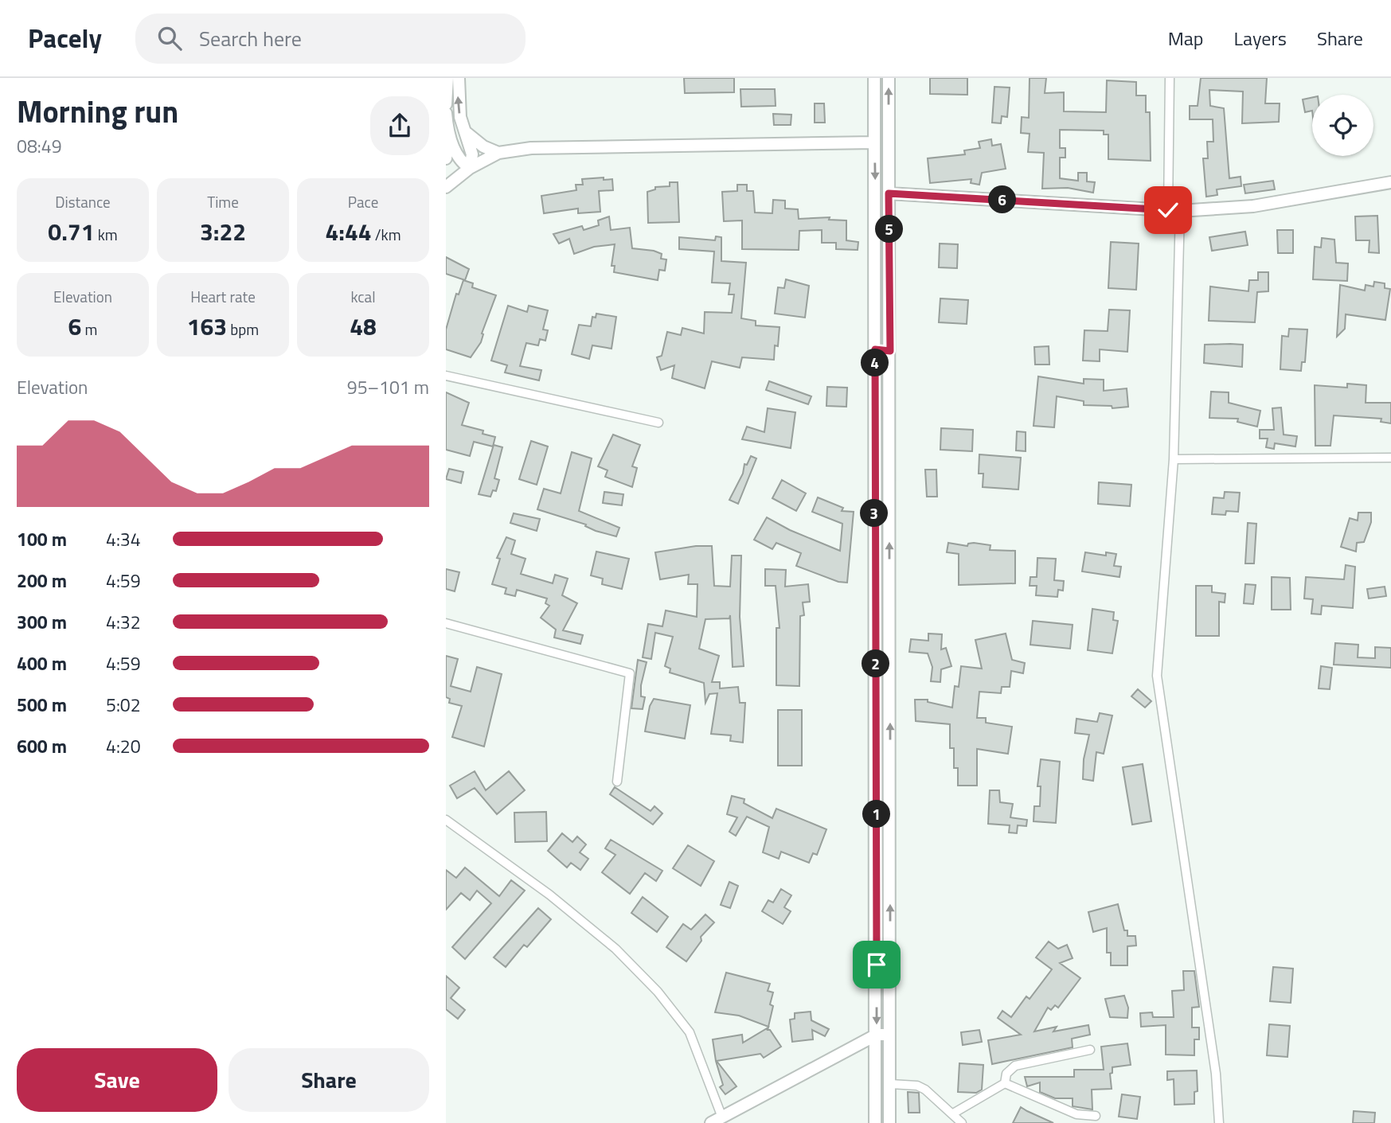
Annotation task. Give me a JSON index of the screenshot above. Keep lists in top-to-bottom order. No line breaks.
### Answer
{"page":{"header":"Pacely","search":"Search here","nav":["Map","Layers","Share"],"heading":["Morning run","08:49"],"stats":[["Distance","0.71 km"],["Time","3:22"],["Pace","4:44 /km"],["Elevation","6 m"],["Heart rate","163 bpm"],["kcal","48"]],"pins":["6","5","4","3","2","1"],"chart":["Elevation","95–101 m"],"list":[{"name":"100 m","note":"4:34"},{"name":"200 m","note":"4:59"},{"name":"300 m","note":"4:32"},{"name":"400 m","note":"4:59"},{"name":"500 m","note":"5:02"},{"name":"600 m","note":"4:20"}],"buttons":["Save","Share"]}}
